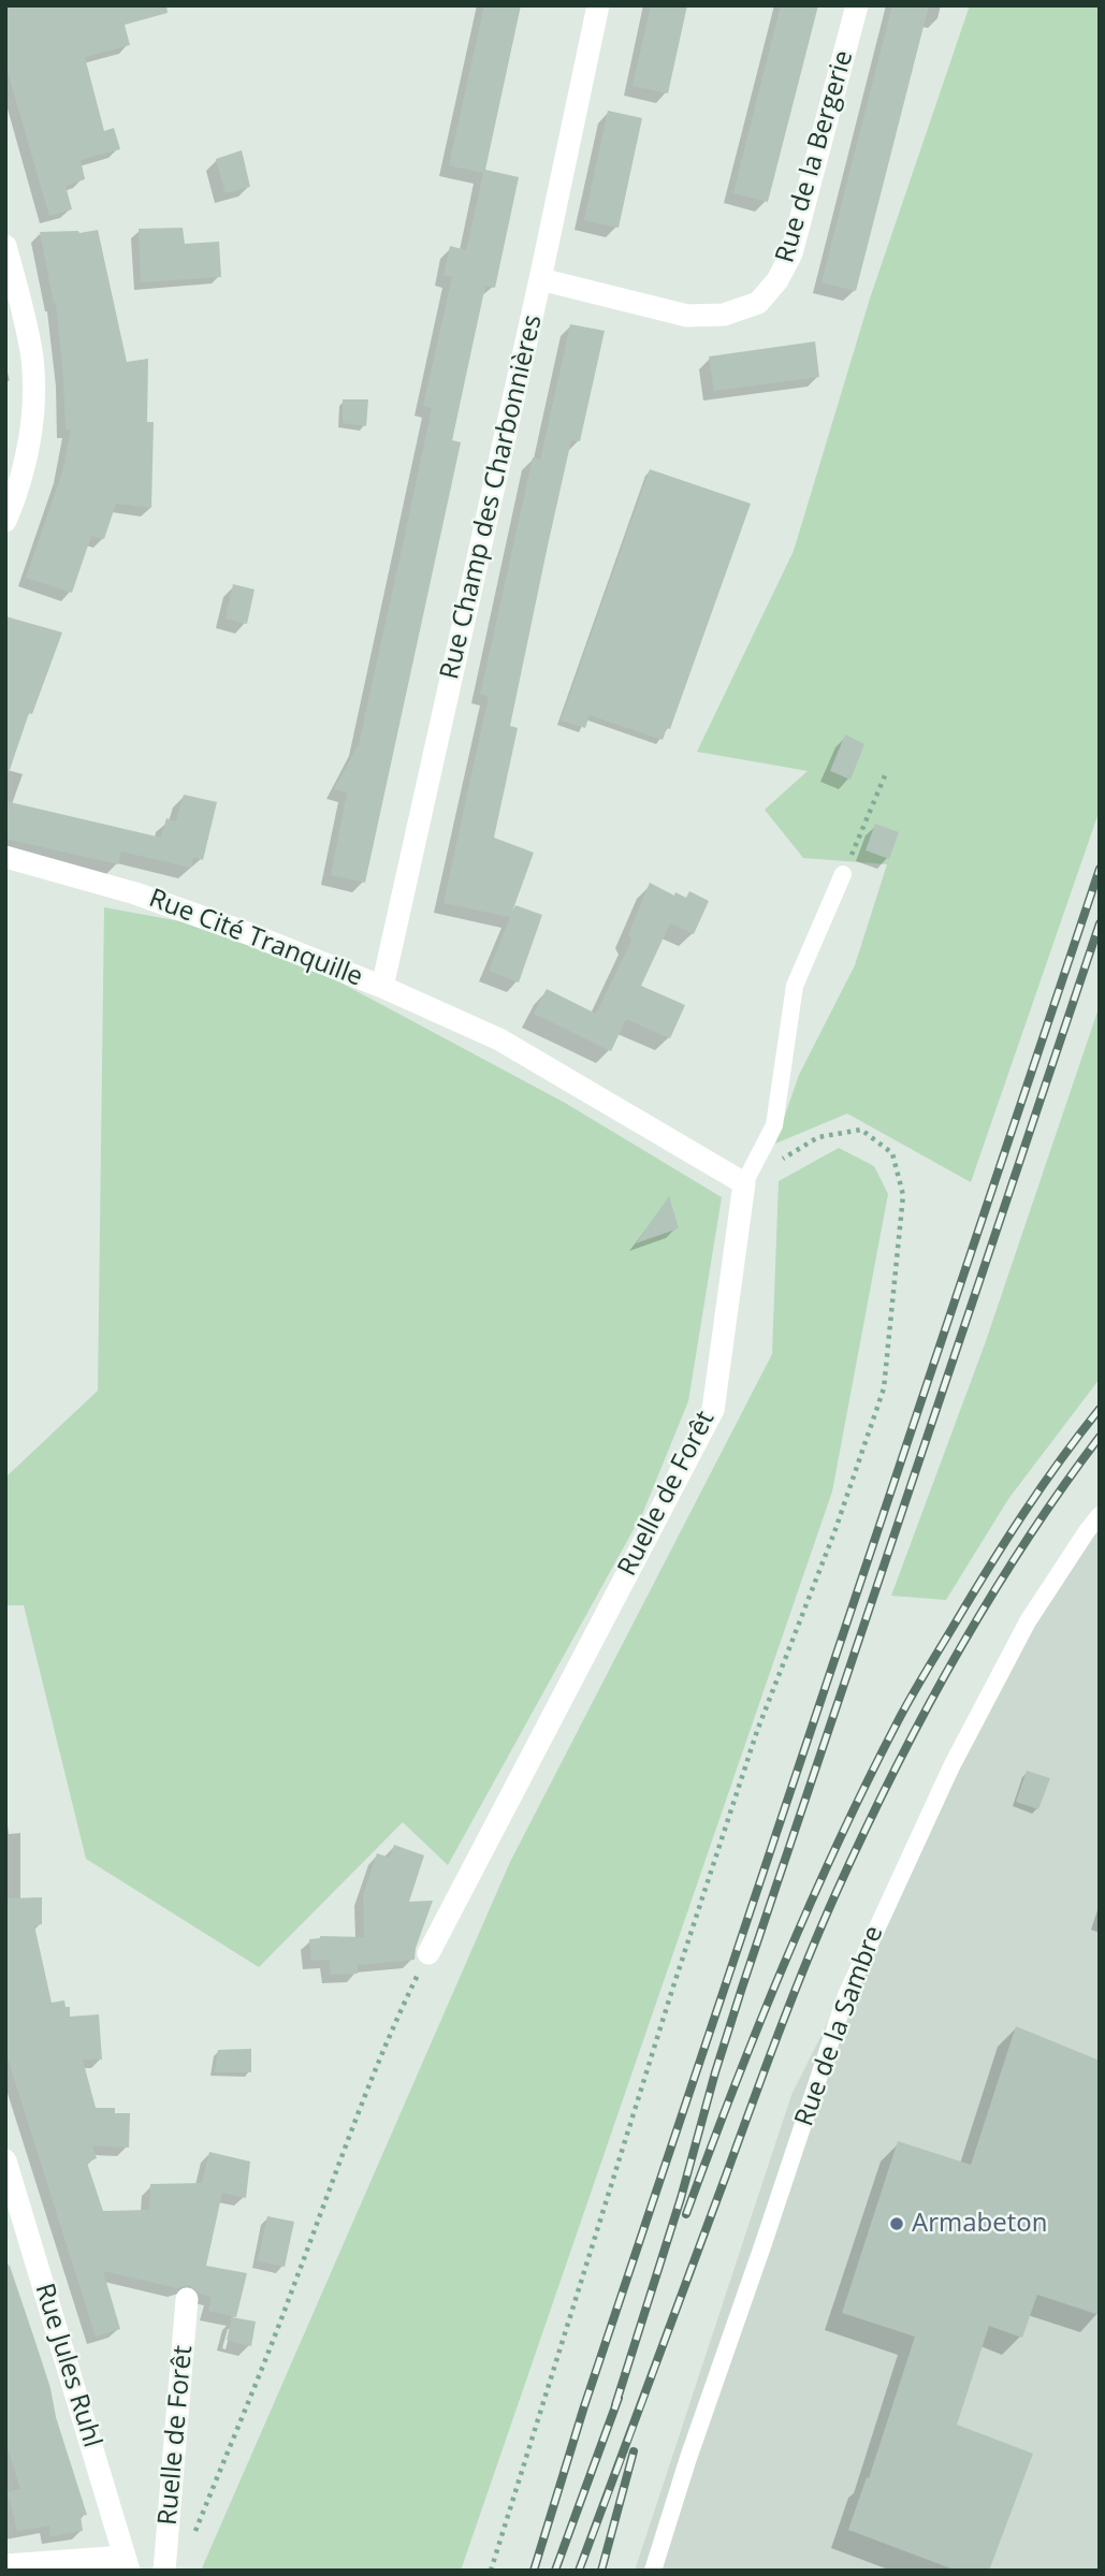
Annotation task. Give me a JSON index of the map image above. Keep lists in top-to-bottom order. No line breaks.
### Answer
{"streets":{"street":["Rue de la Bergerie","Rue Champ des Charbonnières","Rue Cité Tranquille","Ruelle de Forêt","Rue Jules Ruhl"],"lane":["Rue de la Sambre"]},"crossings":[["Rue de la Bergerie","Rue Champ des Charbonnières"],["Rue Champ des Charbonnières","Rue Cité Tranquille"],["Rue Cité Tranquille","Ruelle de Forêt"]],"places":["Armabeton"]}
